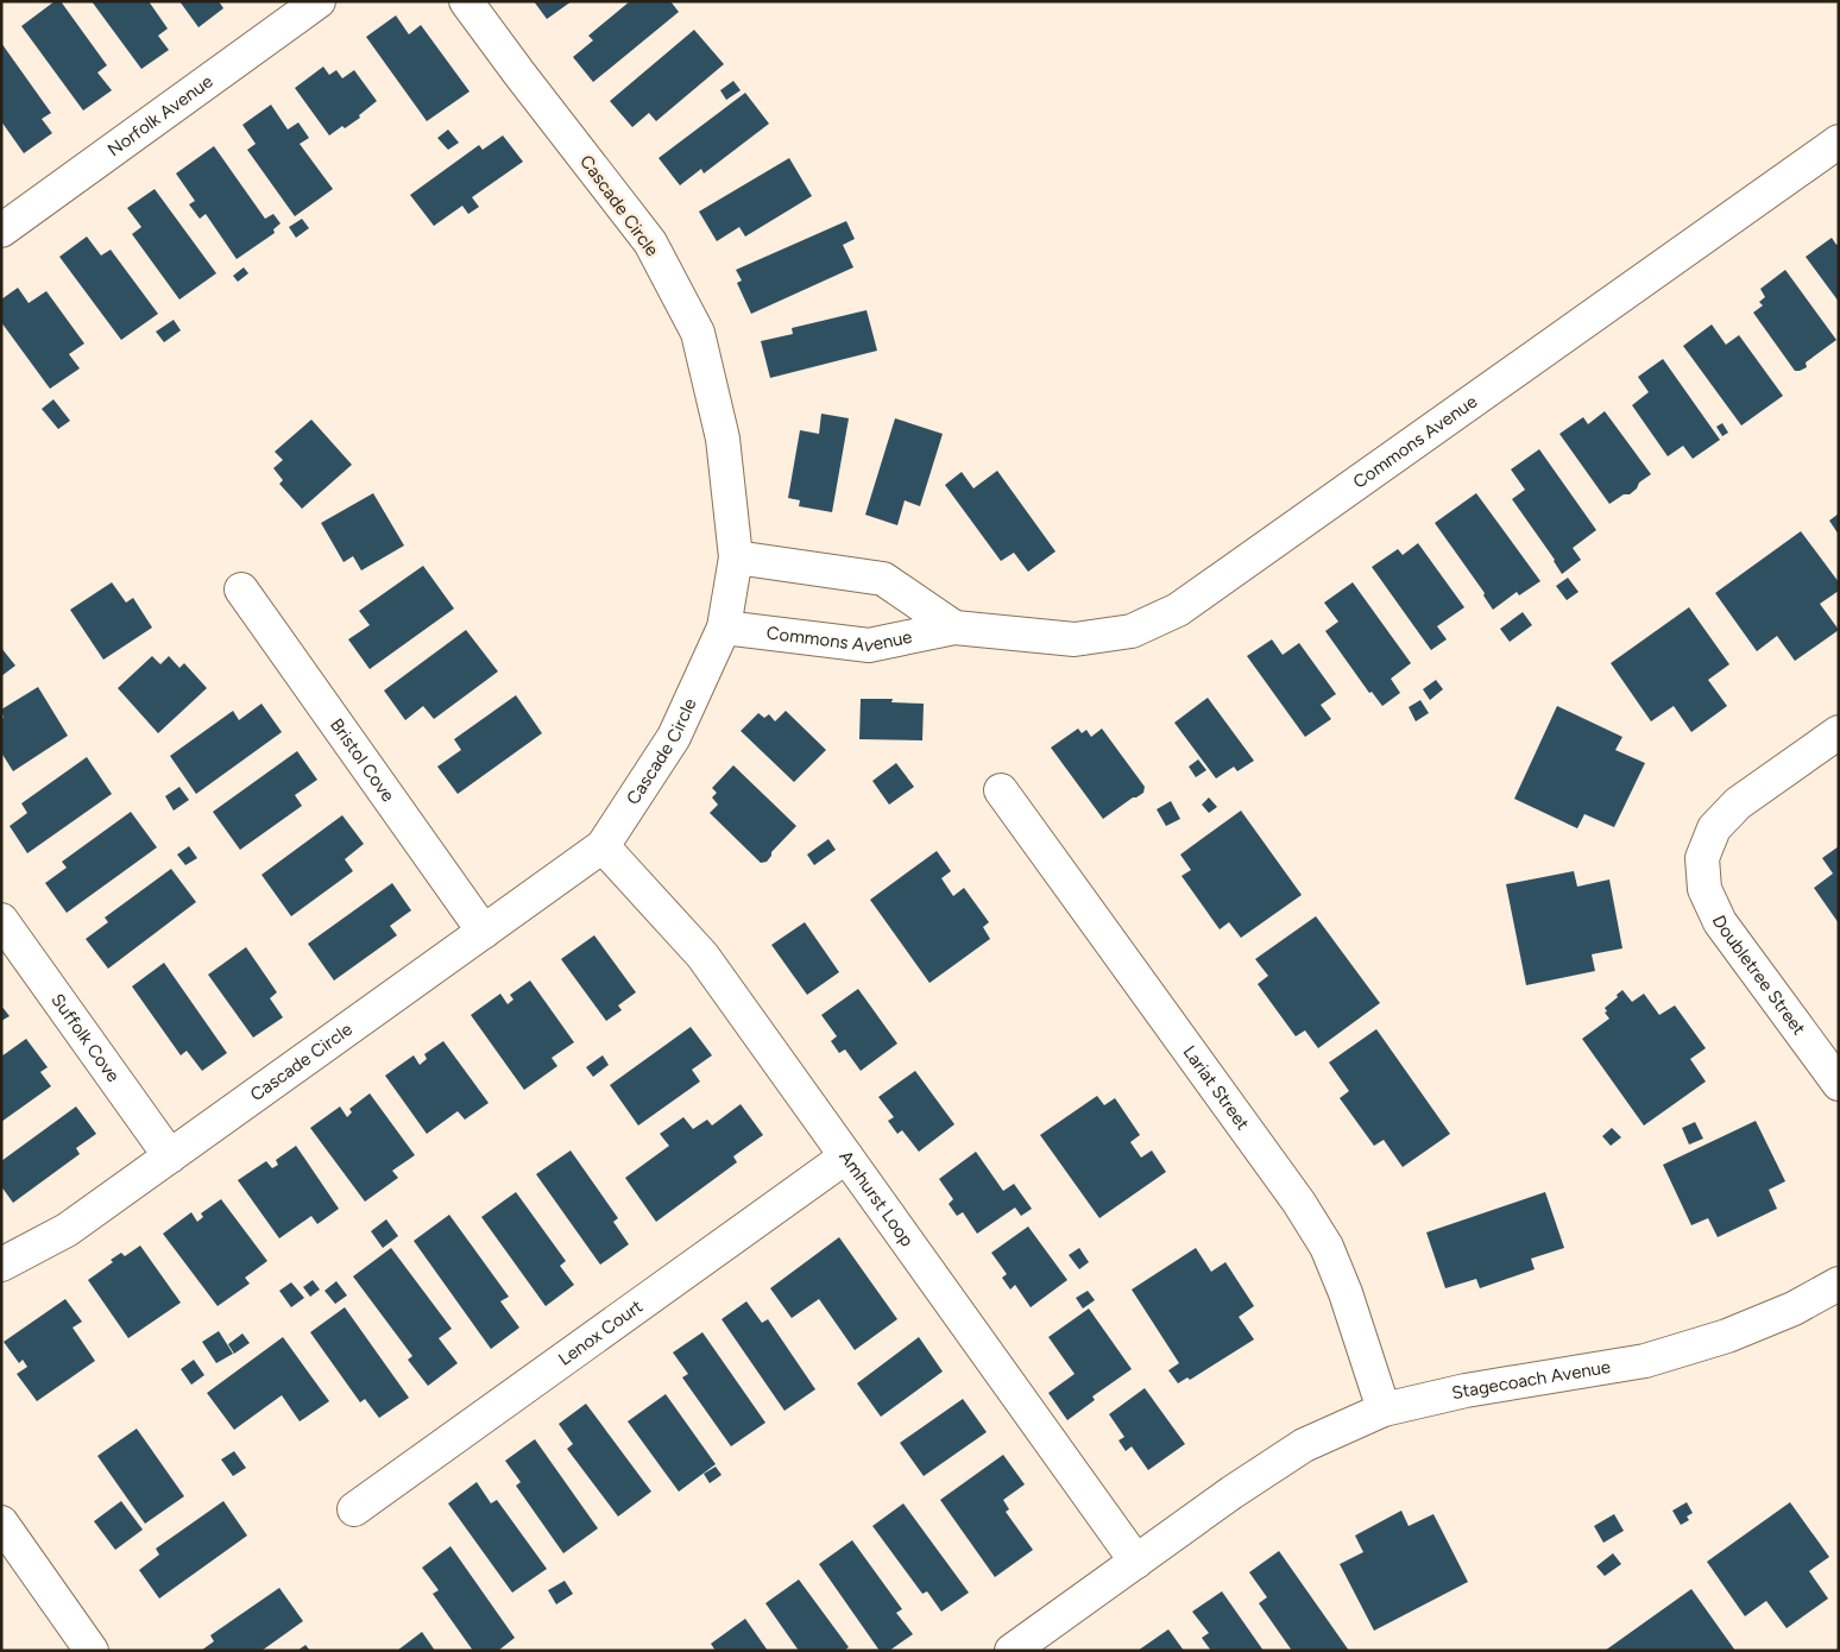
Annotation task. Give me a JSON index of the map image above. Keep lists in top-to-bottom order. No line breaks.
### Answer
{"streets":{"street":["Norfolk Avenue","Cascade Circle","Commons Avenue","Bristol Cove","Doubletree Street","Suffolk Cove","Lariat Street","Amhurst Loop","Lenox Court","Stagecoach Avenue"]},"crossings":[["Cascade Circle","Commons Avenue"],["Cascade Circle","Bristol Cove"],["Cascade Circle","Suffolk Cove"],["Cascade Circle","Amhurst Loop"],["Lariat Street","Stagecoach Avenue"],["Amhurst Loop","Lenox Court"],["Amhurst Loop","Stagecoach Avenue"]]}
